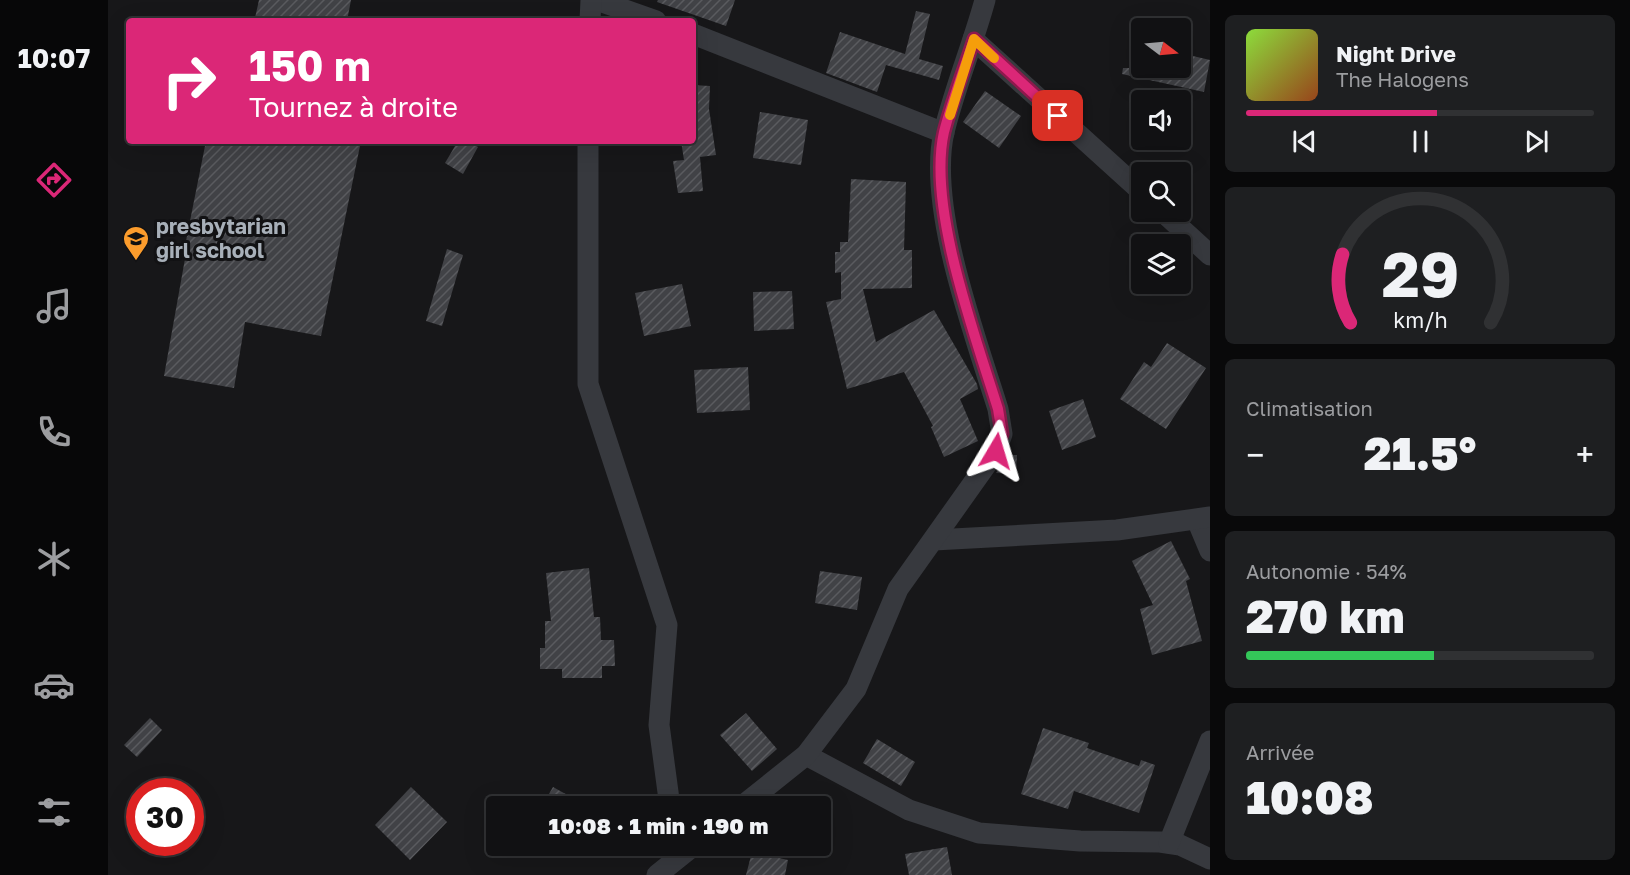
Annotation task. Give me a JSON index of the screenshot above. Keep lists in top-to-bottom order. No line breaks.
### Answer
{"places":{"school or university":["presbytarian girl school"]},"north":"right","page":{"tabs":"10:07","turn":["150 m","Tournez à droite"],"song":["Night Drive","The Halogens"],"tile":["Climatisation",["Autonomie · 54%","270 km"],["Arrivée","10:08"]],"heat":["−","21.5°","+"],"limit":"30","trip":"10:08 · 1 min · 190 m","gauge":["29","km/h"]}}
